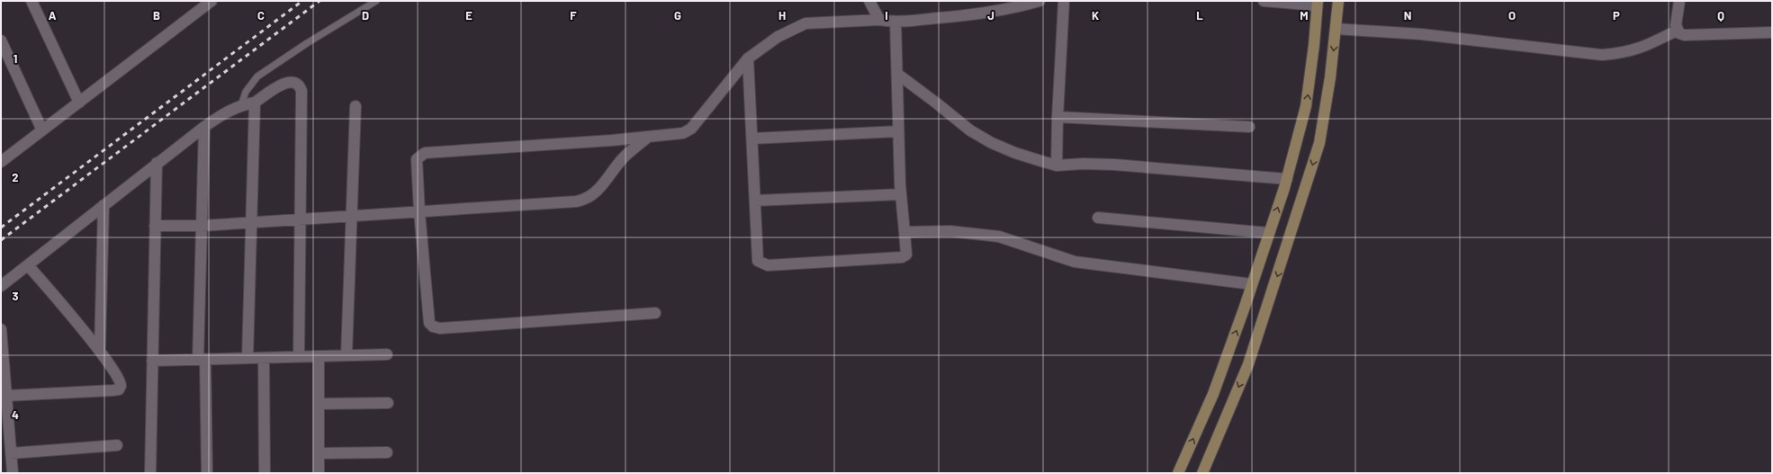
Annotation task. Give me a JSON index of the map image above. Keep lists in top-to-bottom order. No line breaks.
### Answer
{"grid":{"columns":["A","B","C","D","E","F","G","H","I","J","K","L","M","N","O","P","Q"],"rows":["1","2","3","4"]}}
